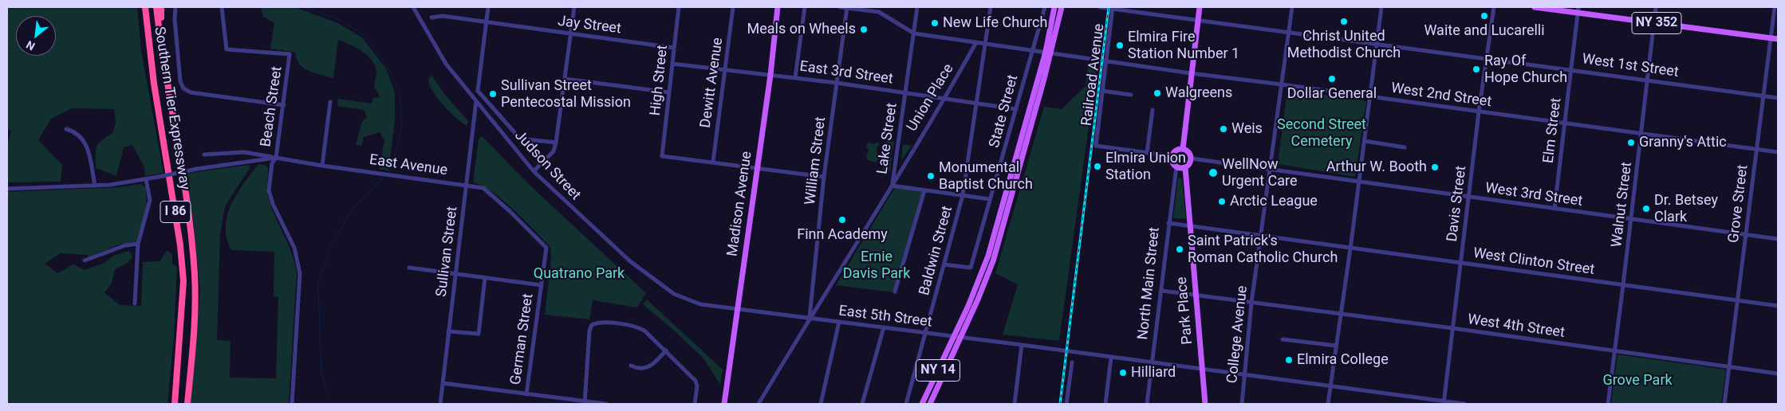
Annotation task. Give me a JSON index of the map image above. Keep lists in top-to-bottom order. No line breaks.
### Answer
{"streets":{"highway":["Southern Tier Expressway","I 86"],"main road":["NY 352","Madison Avenue","Park Place","NY 14"],"street":["Jay Street","West 1st Street","East 3rd Street","Railroad Avenue","High Street","Dewitt Avenue","West 2nd Street","Union Place","Beach Street","State Street","Elm Street","Lake Street","William Street","East Avenue","Judson Street","West 3rd Street","Davis Street","Grove Street","Walnut Street","Baldwin Street","Sullivan Street","West Clinton Street","North Main Street","East 5th Street","West 4th Street","College Avenue","German Street"]},"crossings":[["NY 352","Elm Street"],["NY 352","Grove Street"],["NY 352","Walnut Street"],["Jay Street","High Street"],["West 1st Street","Railroad Avenue"],["West 1st Street","Elm Street"],["West 1st Street","Davis Street"],["West 1st Street","Grove Street"],["West 1st Street","Walnut Street"],["West 1st Street","College Avenue"],["East 3rd Street","High Street"],["East 3rd Street","Dewitt Avenue"],["East 3rd Street","Union Place"],["East 3rd Street","State Street"],["East 3rd Street","Lake Street"],["East 3rd Street","William Street"],["East 3rd Street","Madison Avenue"],["East 3rd Street","Baldwin Street"],["Railroad Avenue","West 2nd Street"],["High Street","Dewitt Avenue"],["West 2nd Street","Union Place"],["West 2nd Street","State Street"],["West 2nd Street","Elm Street"],["West 2nd Street","Lake Street"],["West 2nd Street","Davis Street"],["West 2nd Street","Grove Street"],["West 2nd Street","Walnut Street"],["West 2nd Street","Baldwin Street"],["West 2nd Street","College Avenue"],["West 2nd Street","NY 14"],["Union Place","Lake Street"],["Beach Street","East Avenue"],["State Street","Baldwin Street"],["Elm Street","West 3rd Street"],["Lake Street","William Street"],["Lake Street","East 5th Street"],["William Street","East 5th Street"],["East Avenue","Sullivan Street"],["East Avenue","German Street"],["Judson Street","Sullivan Street"],["Judson Street","East 5th Street"],["West 3rd Street","Davis Street"],["West 3rd Street","Grove Street"],["West 3rd Street","Walnut Street"],["West 3rd Street","North Main Street"],["West 3rd Street","Park Place"],["West 3rd Street","College Avenue"],["Madison Avenue","East 5th Street"],["Davis Street","West Clinton Street"],["Davis Street","East 5th Street"],["Davis Street","West 4th Street"],["Grove Street","West Clinton Street"],["Grove Street","West 4th Street"],["Walnut Street","West Clinton Street"],["Walnut Street","West 4th Street"],["Baldwin Street","East 5th Street"],["West Clinton Street","North Main Street"],["West Clinton Street","Park Place"],["West Clinton Street","College Avenue"],["North Main Street","Park Place"],["North Main Street","East 5th Street"],["Park Place","East 5th Street"],["Park Place","West 4th Street"],["East 5th Street","College Avenue"],["East 5th Street","NY 14"],["West 4th Street","College Avenue"]],"parks":["Second Street Cemetery","Ernie Davis Park","Quatrano Park","Grove Park"],"places":["Waite and Lucarelli","Christ United Methodist Church","New Life Church","Meals on Wheels","Elmira Fire Station Number 1","Ray Of Hope Church","Dollar General","Walgreens","Sullivan Street Pentecostal Mission","Weis","Granny's Attic","Elmira Union Station","Arthur W. Booth","WellNow Urgent Care","Monumental Baptist Church","Arctic League","Dr. Betsey Clark","Finn Academy","Saint Patrick's Roman Catholic Church","Elmira College","Hilliard"],"north":"bottom left"}
